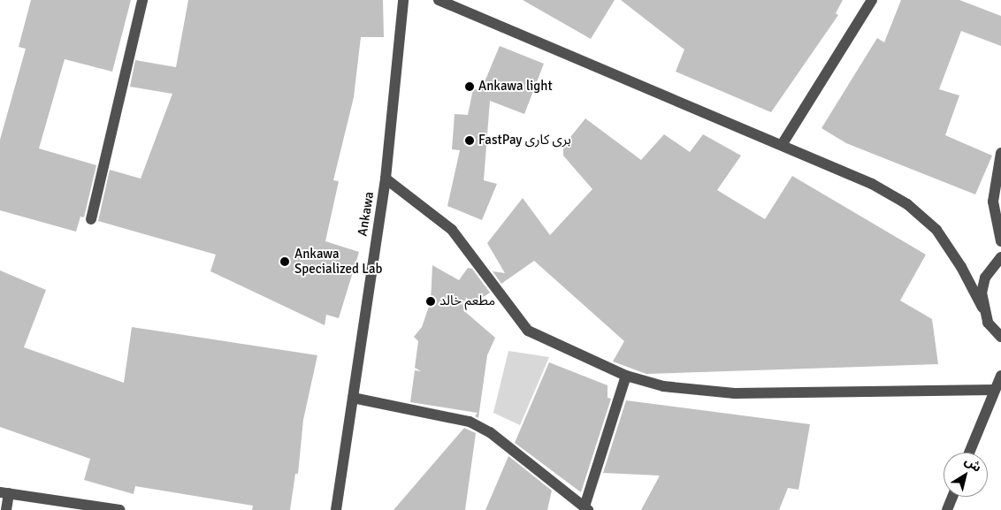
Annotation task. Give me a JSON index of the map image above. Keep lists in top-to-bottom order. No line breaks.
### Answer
{"streets":{"street":["Ankawa"]},"places":["Ankawa light","FastPay بری كاری","Ankawa Specialized Lab","مطعم خالد"],"north":"top right"}
